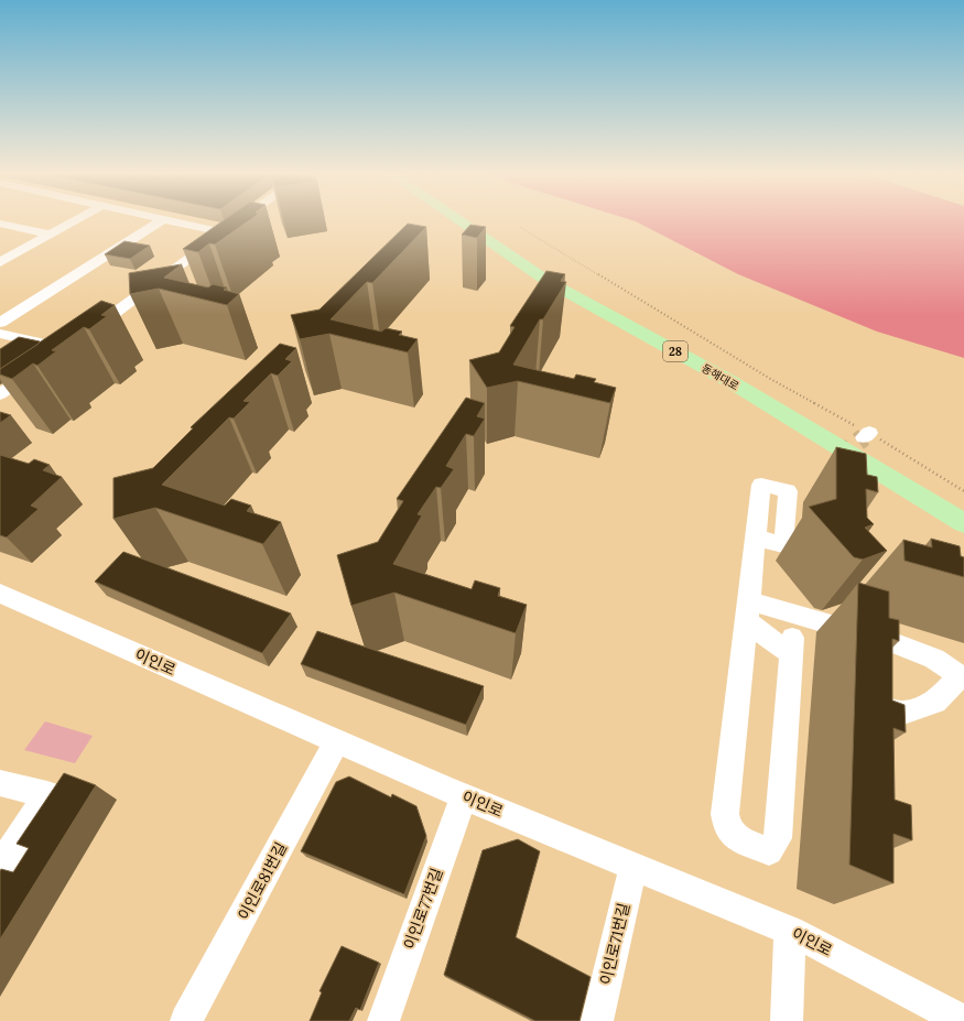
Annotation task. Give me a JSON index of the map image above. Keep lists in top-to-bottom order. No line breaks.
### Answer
{"streets":{"main road":["28","동해대로"],"street":["이인로","이인로81번길","이인로77번길","이인로71번길"]},"crossings":[["이인로","이인로81번길"],["이인로","이인로77번길"],["이인로","이인로71번길"]]}
